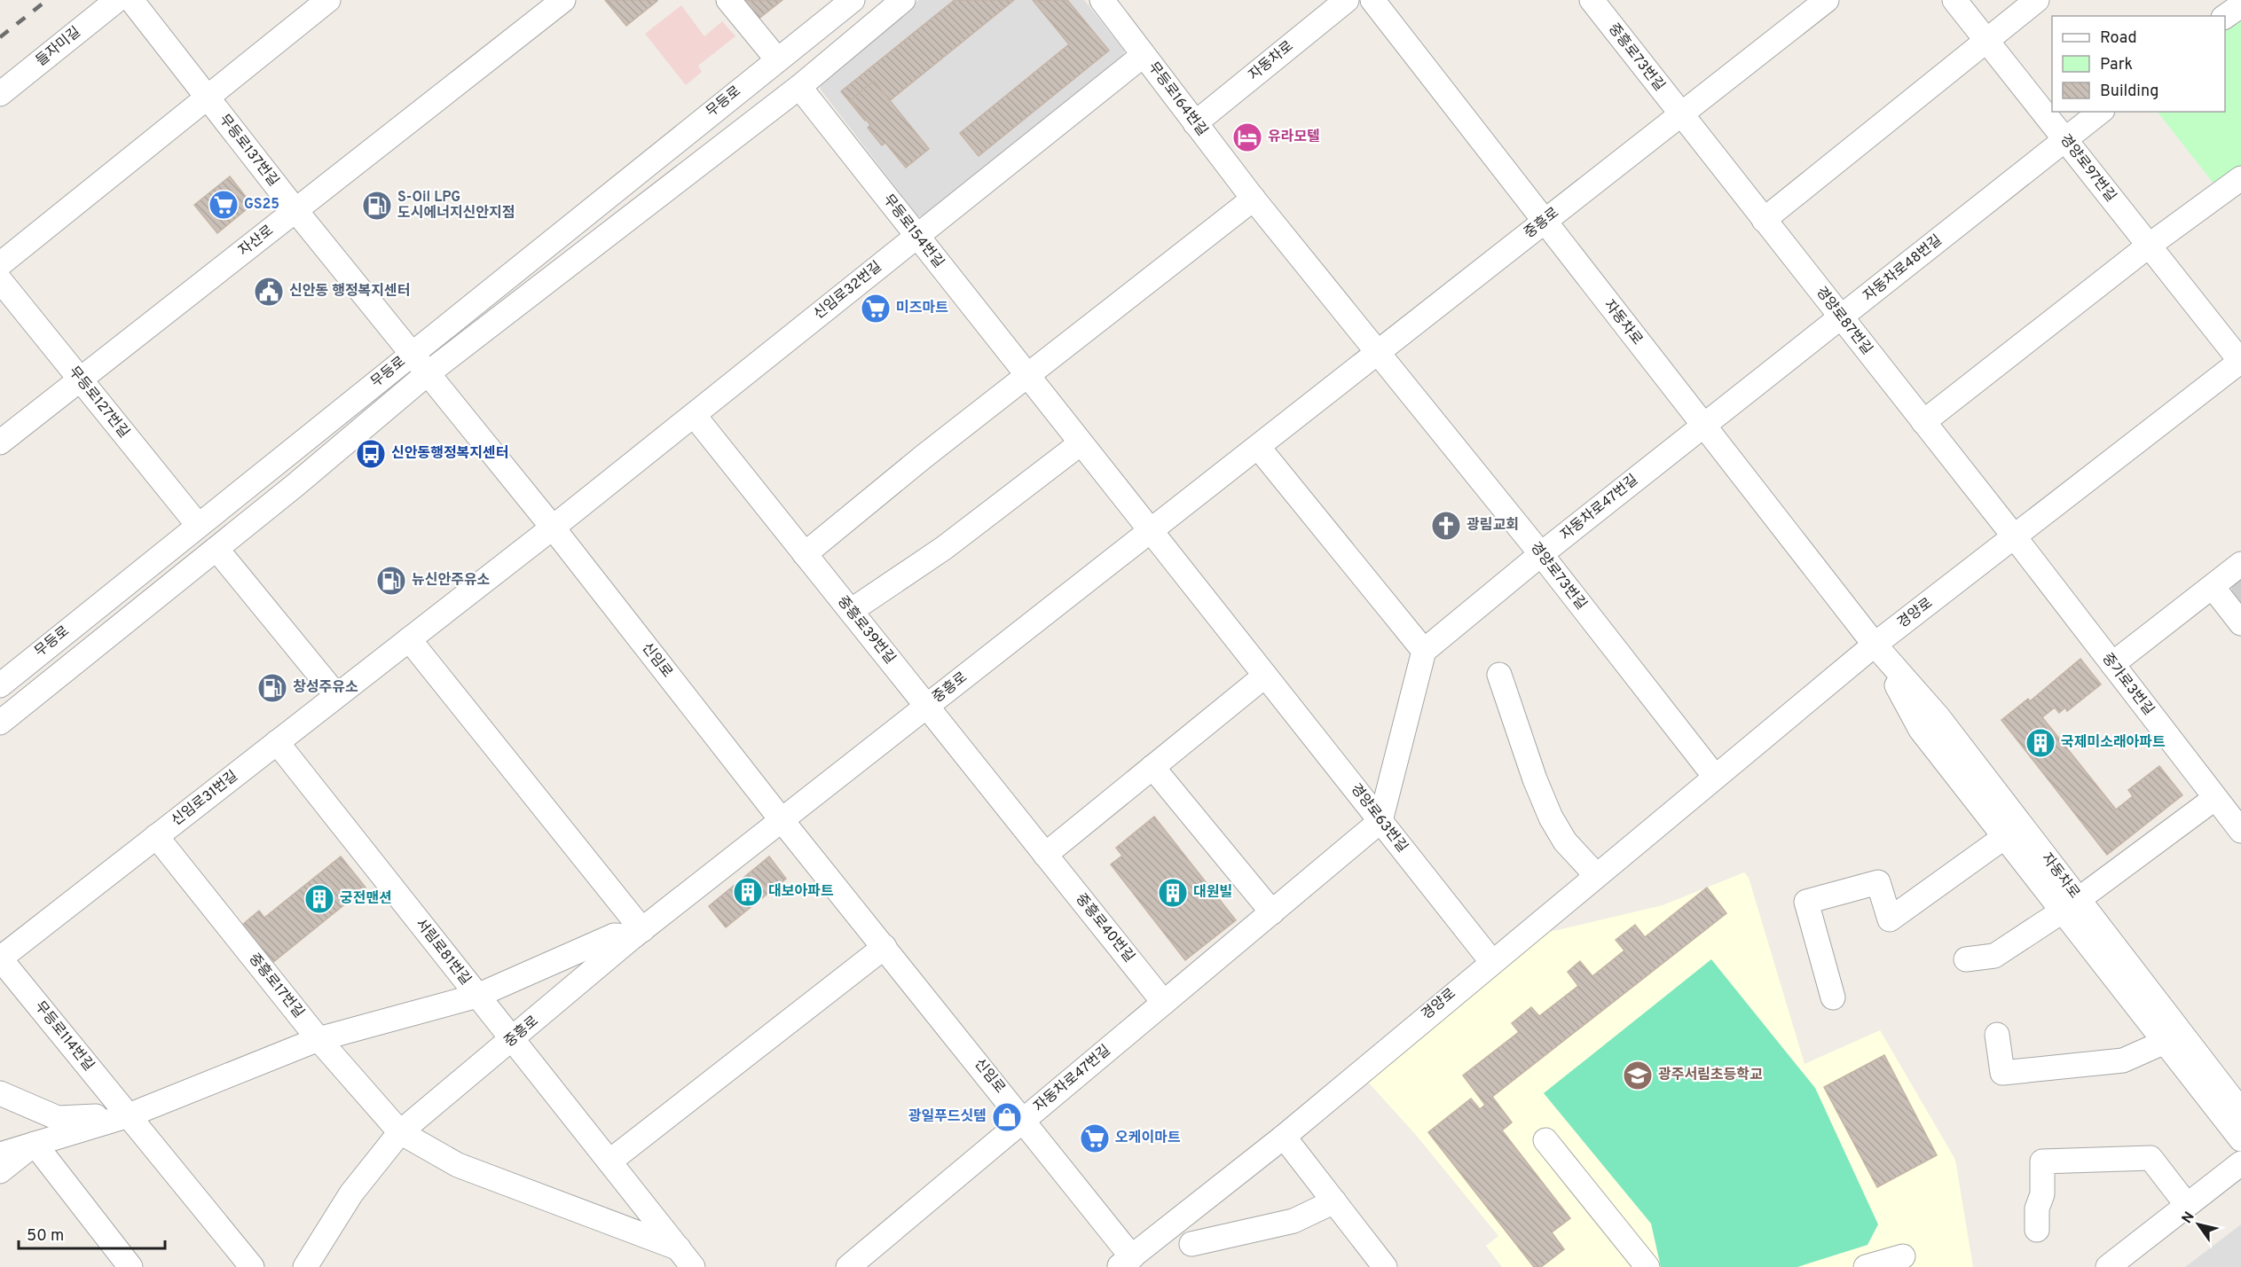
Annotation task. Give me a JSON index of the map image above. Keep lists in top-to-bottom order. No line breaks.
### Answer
{"streets":{"street":["들자미길","중흥로73번길","자동차로","무등로164번길","무등로","무등로137번길","경양로97번길","중흥로","무등로154번길","자산로","자동차로48번길","신임로32번길","경양로87번길","무등로127번길","자동차로47번길","경양로73번길","경양로","중흥로39번길","신임로","중가로3번길","신임로31번길","경양로63번길","중흥로40번길","서림로81번길","중흥로17번길","무등로114번길"]},"crossings":[["중흥로73번길","중흥로"],["중흥로73번길","경양로87번길"],["자동차로","무등로164번길"],["자동차로","중흥로"],["자동차로","자동차로48번길"],["자동차로","자동차로47번길"],["자동차로","경양로"],["무등로164번길","중흥로"],["무등로164번길","신임로32번길"],["무등로164번길","경양로73번길"],["무등로","무등로137번길"],["무등로","무등로154번길"],["무등로","무등로127번길"],["무등로","신임로"],["무등로137번길","자산로"],["무등로137번길","신임로"],["경양로97번길","자동차로48번길"],["경양로97번길","경양로"],["중흥로","무등로154번길"],["중흥로","경양로87번길"],["중흥로","경양로73번길"],["중흥로","중흥로39번길"],["중흥로","신임로"],["중흥로","경양로63번길"],["중흥로","중흥로40번길"],["중흥로","서림로81번길"],["중흥로","중흥로17번길"],["무등로154번길","신임로32번길"],["무등로154번길","경양로63번길"],["자산로","무등로127번길"],["자동차로48번길","경양로87번길"],["자동차로48번길","자동차로47번길"],["신임로32번길","중흥로39번길"],["신임로32번길","신임로"],["신임로32번길","신임로31번길"],["경양로87번길","경양로"],["경양로87번길","중가로3번길"],["자동차로47번길","경양로73번길"],["자동차로47번길","신임로"],["자동차로47번길","경양로63번길"],["자동차로47번길","중흥로40번길"],["경양로73번길","경양로"],["경양로","신임로"],["경양로","중가로3번길"],["경양로","경양로63번길"],["중흥로39번길","중흥로40번길"],["신임로","신임로31번길"],["신임로31번길","서림로81번길"],["신임로31번길","중흥로17번길"],["신임로31번길","무등로114번길"]],"places":{"hotel":["유라모텔"],"supermarket":["GS25","미즈마트","오케이마트"],"fuel station":["S-Oil LPG 도시에너지신안지점","뉴신안주유소","창성주유소"],"public building":["신안동 행정복지센터"],"bus stop":["신안동행정복지센터"],"church":["광림교회"],"building":["국제미소래아파트","대보아파트","대원빌","궁전맨션"],"school or university":["광주서림초등학교"],"shop":["광일푸드싯템"]},"legend":["Road","Park","Building"],"scale_bar":"50 m","north":"top left"}
